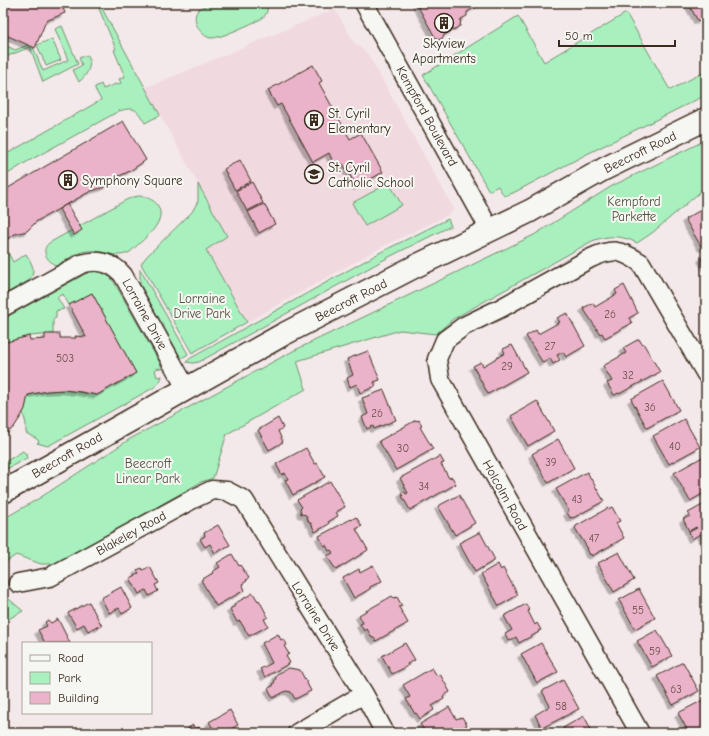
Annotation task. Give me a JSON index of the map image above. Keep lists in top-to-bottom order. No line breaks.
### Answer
{"streets":{"street":["Kempford Boulevard","Beecroft Road","Lorraine Drive","Holcolm Road","Blakeley Road"]},"crossings":[["Kempford Boulevard","Beecroft Road"],["Beecroft Road","Lorraine Drive"],["Lorraine Drive","Blakeley Road"]],"parks":["Kempford Parkette","Lorraine Drive Park","Beecroft Linear Park"],"places":{"building":["Skyview Apartments","St. Cyril Elementary","Symphony Square"],"school or university":["St. Cyril Catholic School"]},"house_numbers":["26","27","503","29","32","36","26","40","30","39","34","43","47","55","59","63","58"],"legend":["Road","Park","Building"],"scale_bar":"50 m"}
